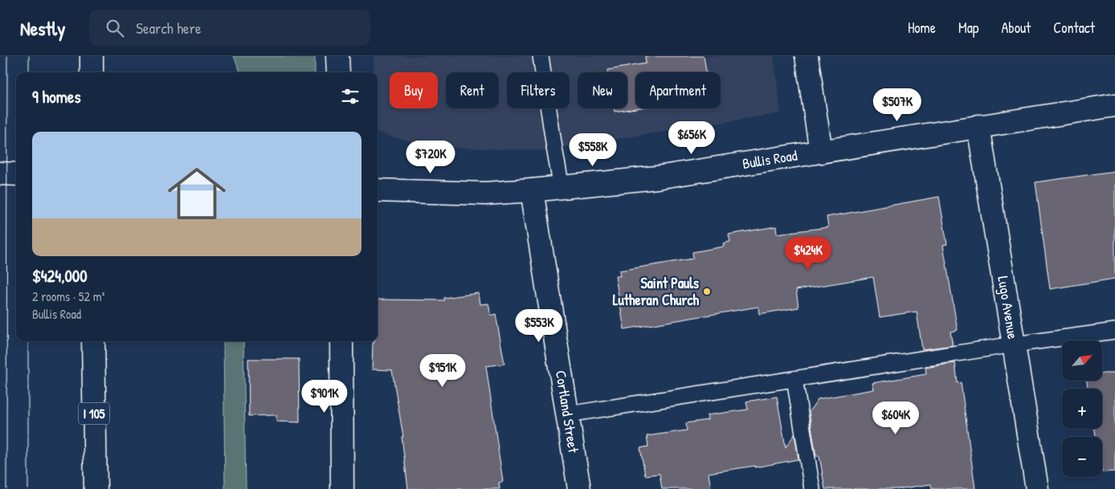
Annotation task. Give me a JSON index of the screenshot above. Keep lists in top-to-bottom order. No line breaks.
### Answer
{"streets":{"main road":["Bullis Road","Lugo Avenue","Cortland Street","I 105"]},"crossings":[["Bullis Road","Lugo Avenue"],["Bullis Road","Cortland Street"]],"places":["Saint Pauls Lutheran Church"],"north":"top right","page":{"header":"Nestly","search":"Search here","nav":["Home","Map","About","Contact"],"chip":["Buy","Rent","Filters","New","Apartment"],"heading":"9 homes","price":["$507K","$656K","$558K","$720K","$424K","$553K","$951K","$901K","$604K"],"list":[{"name":"$424,000","note":"2 rooms · 52 m² · Bullis Road"}],"map_buttons":["+","−"]}}
